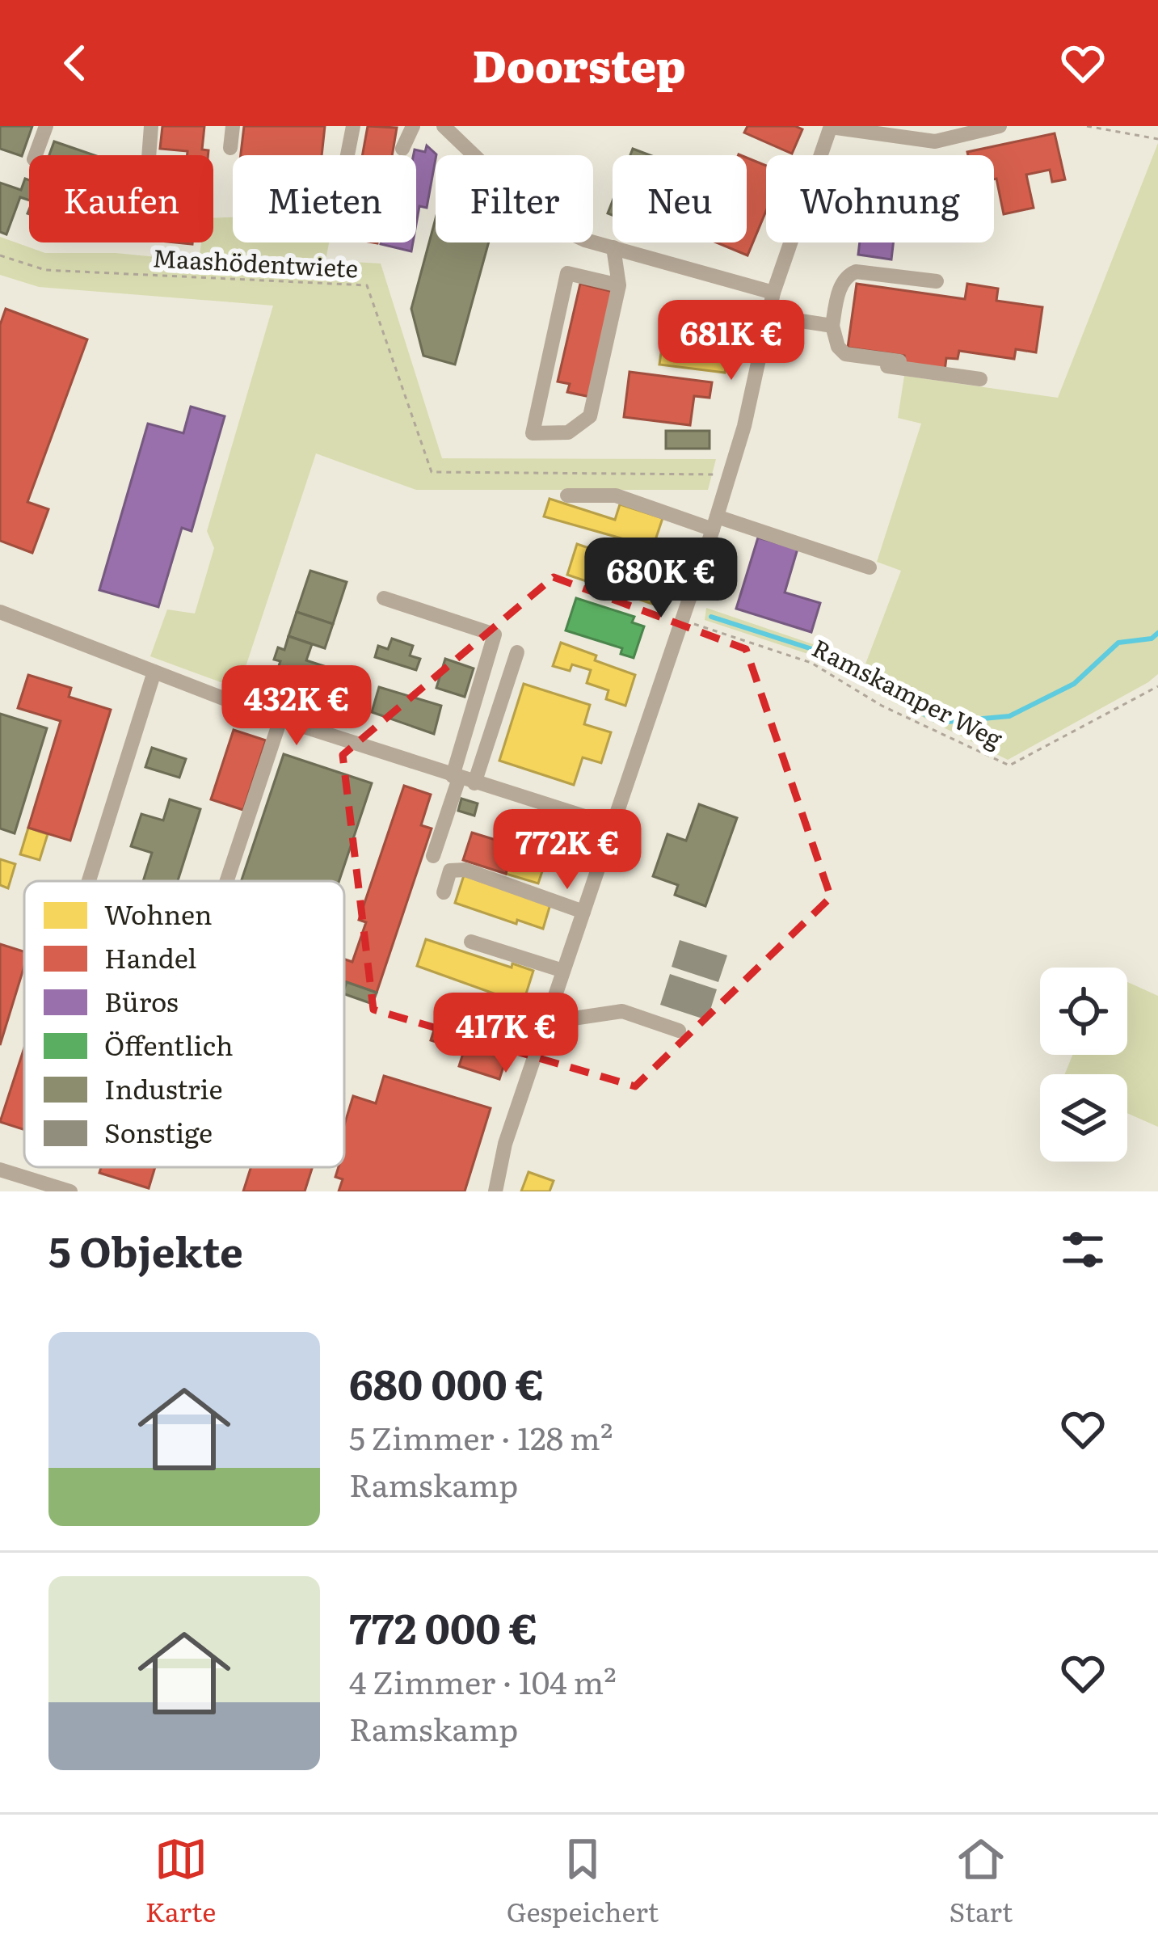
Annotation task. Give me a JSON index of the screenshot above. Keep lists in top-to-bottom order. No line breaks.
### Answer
{"streets":{"path":["Maashödentwiete","Ramskamper Weg"]},"legend":["Wohnen","Handel","Büros","Öffentlich","Industrie","Sonstige"],"page":{"header":"Doorstep","chip":["Kaufen","Mieten","Filter","Neu","Wohnung"],"price":["681K €","680K €","432K €","772K €","417K €"],"heading":"5 Objekte","list":[{"name":"680 000 €","note":"5 Zimmer · 128 m² · Ramskamp"},{"name":"772 000 €","note":"4 Zimmer · 104 m² · Ramskamp"}],"tabs":["Karte","Gespeichert","Start"]}}
